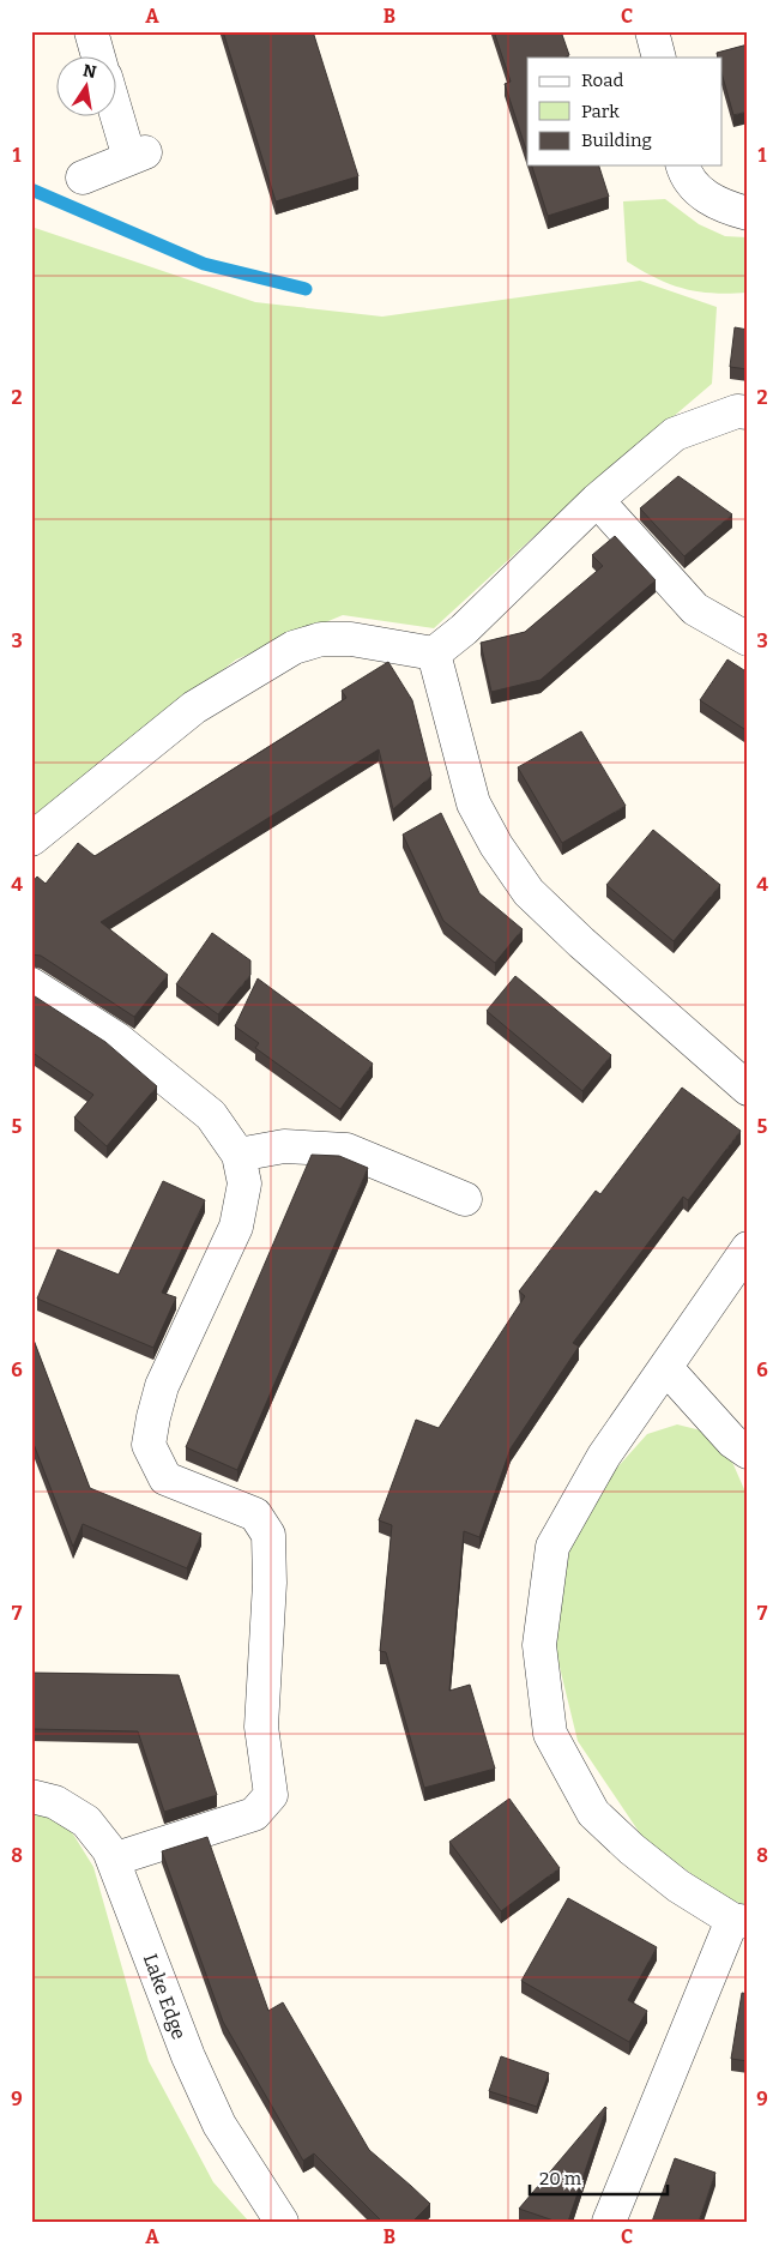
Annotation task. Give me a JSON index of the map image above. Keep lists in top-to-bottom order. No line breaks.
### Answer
{"streets":{"street":["Lake Edge"]},"legend":["Road","Park","Building"],"scale_bar":"20 m","north":"top","grid":{"columns":["A","B","C"],"rows":["1","2","3","4","5","6","7","8","9"]}}
